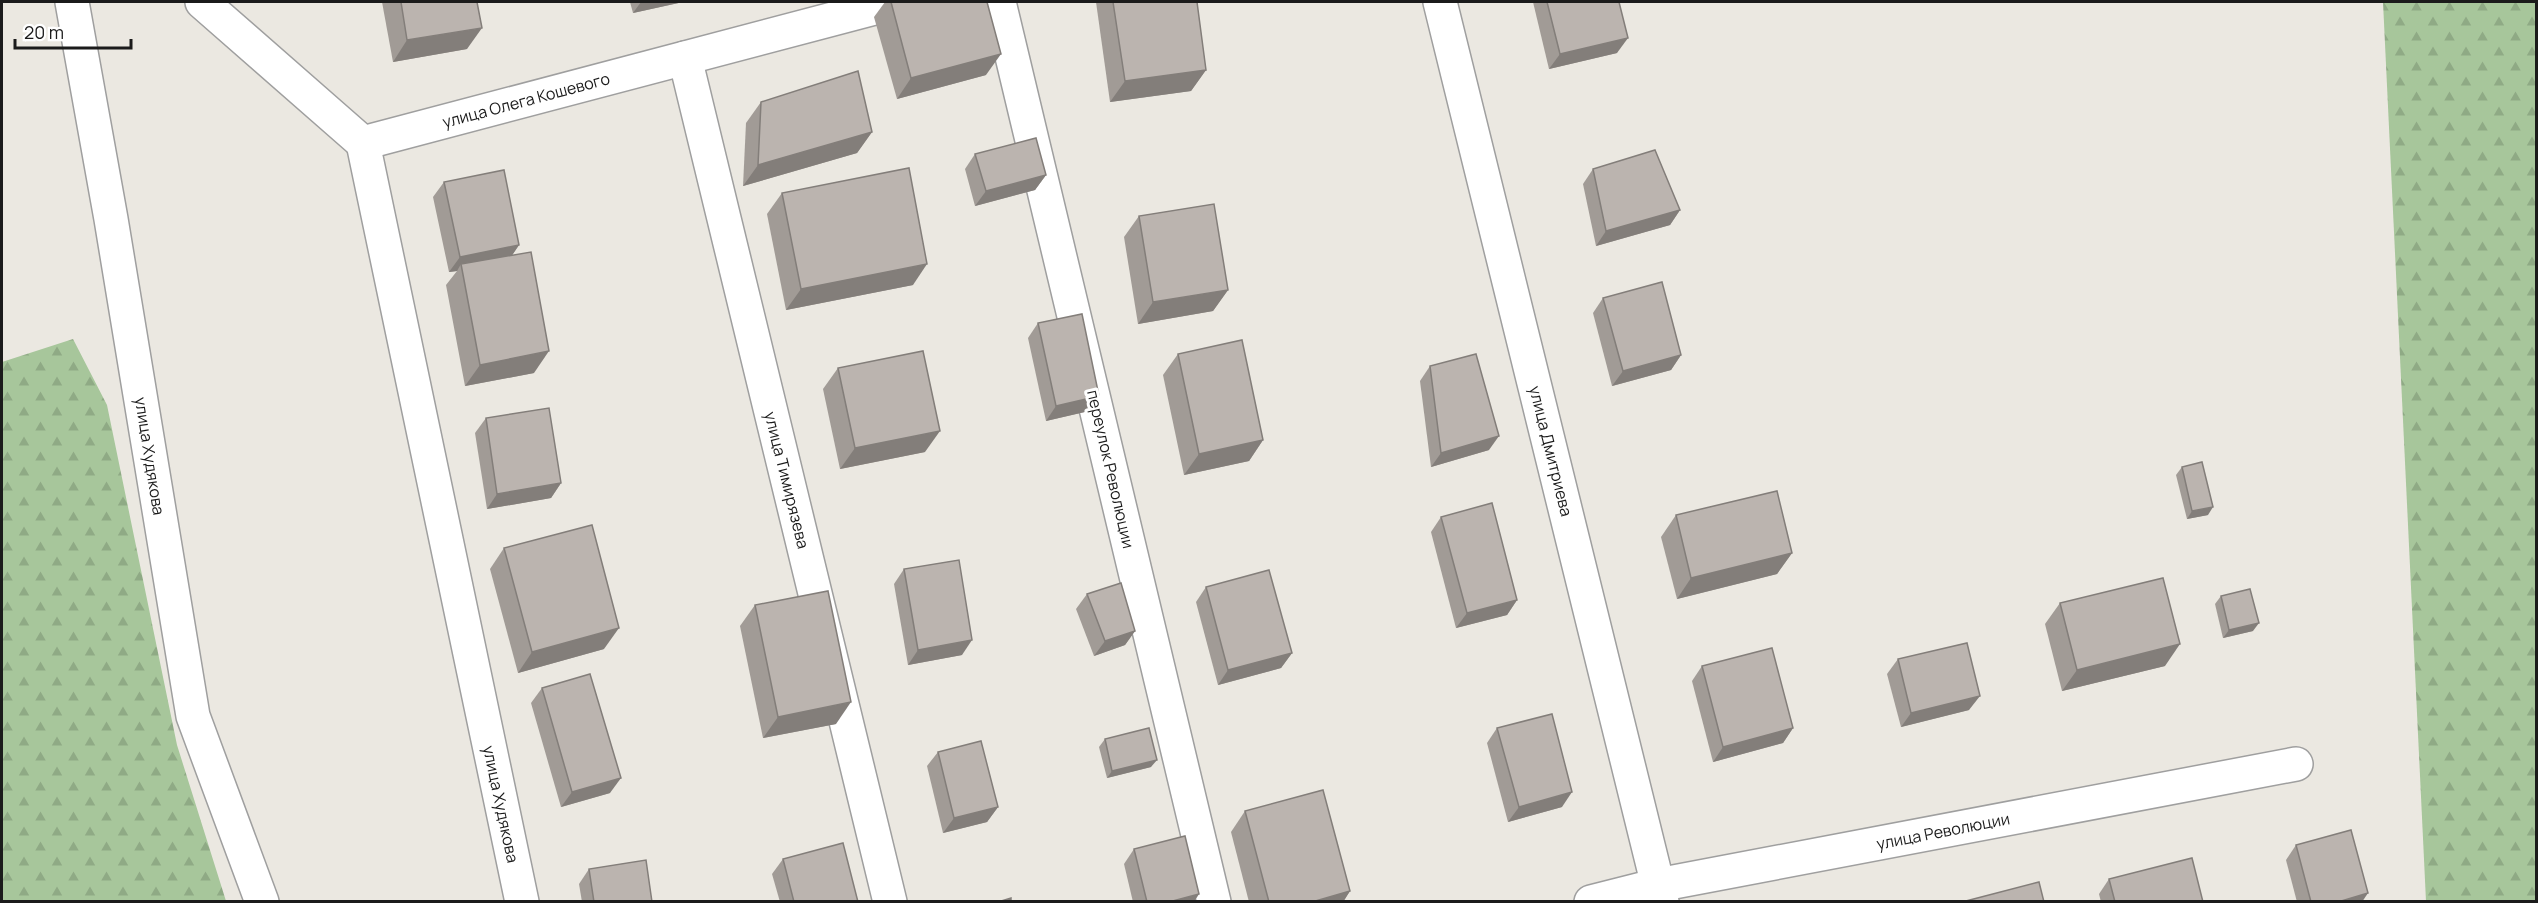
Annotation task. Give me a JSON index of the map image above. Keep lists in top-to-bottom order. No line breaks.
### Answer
{"streets":{"street":["улица Олега Кошевого","улица Дмитриева","улица Худякова","переулок Революции","улица Тимирязева","улица Революции"]},"crossings":[["улица Олега Кошевого","улица Худякова"],["улица Олега Кошевого","улица Тимирязева"],["улица Дмитриева","улица Революции"]],"scale_bar":"20 m"}
